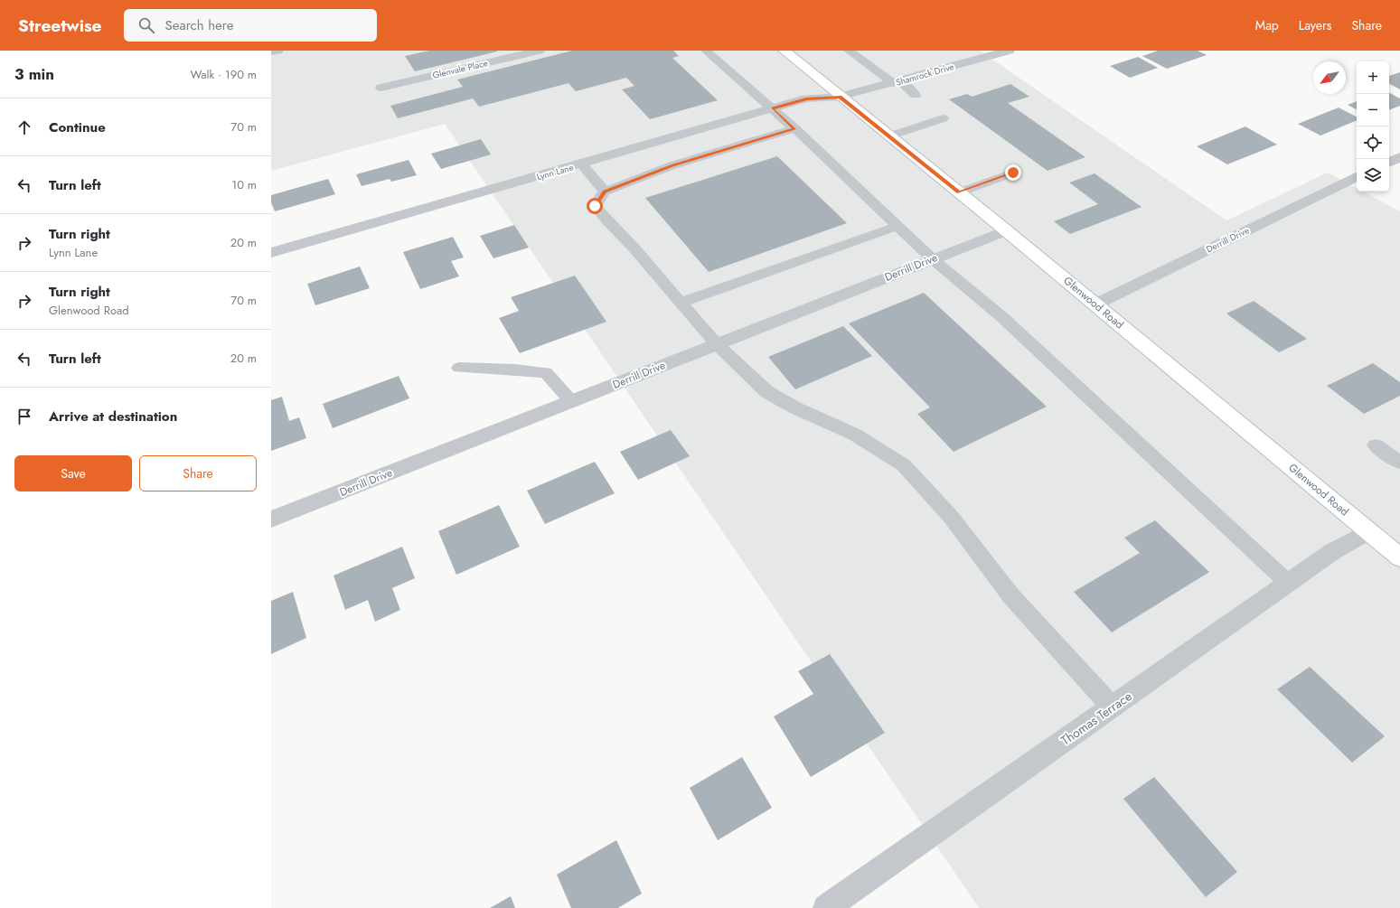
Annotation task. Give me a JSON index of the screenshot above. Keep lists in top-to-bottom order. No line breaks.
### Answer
{"streets":{"main road":["Glenwood Road"],"street":["Glenvale Place","Shamrock Drive","Lynn Lane","Derrill Drive","Thomas Terrace"]},"crossings":[["Shamrock Drive","Lynn Lane"],["Shamrock Drive","Glenwood Road"],["Lynn Lane","Glenwood Road"],["Derrill Drive","Glenwood Road"],["Glenwood Road","Thomas Terrace"]],"north":"bottom left","page":{"header":"Streetwise","search":"Search here","nav":["Map","Layers","Share"],"heading":["3 min","Walk · 190 m"],"map_buttons":["+","−"],"list":[["Continue","70 m"],["Turn left","10 m"],["Turn right","Lynn Lane","20 m"],["Turn right","Glenwood Road","70 m"],["Turn left","20 m"],"Arrive at destination"],"buttons":["Save","Share"]}}
